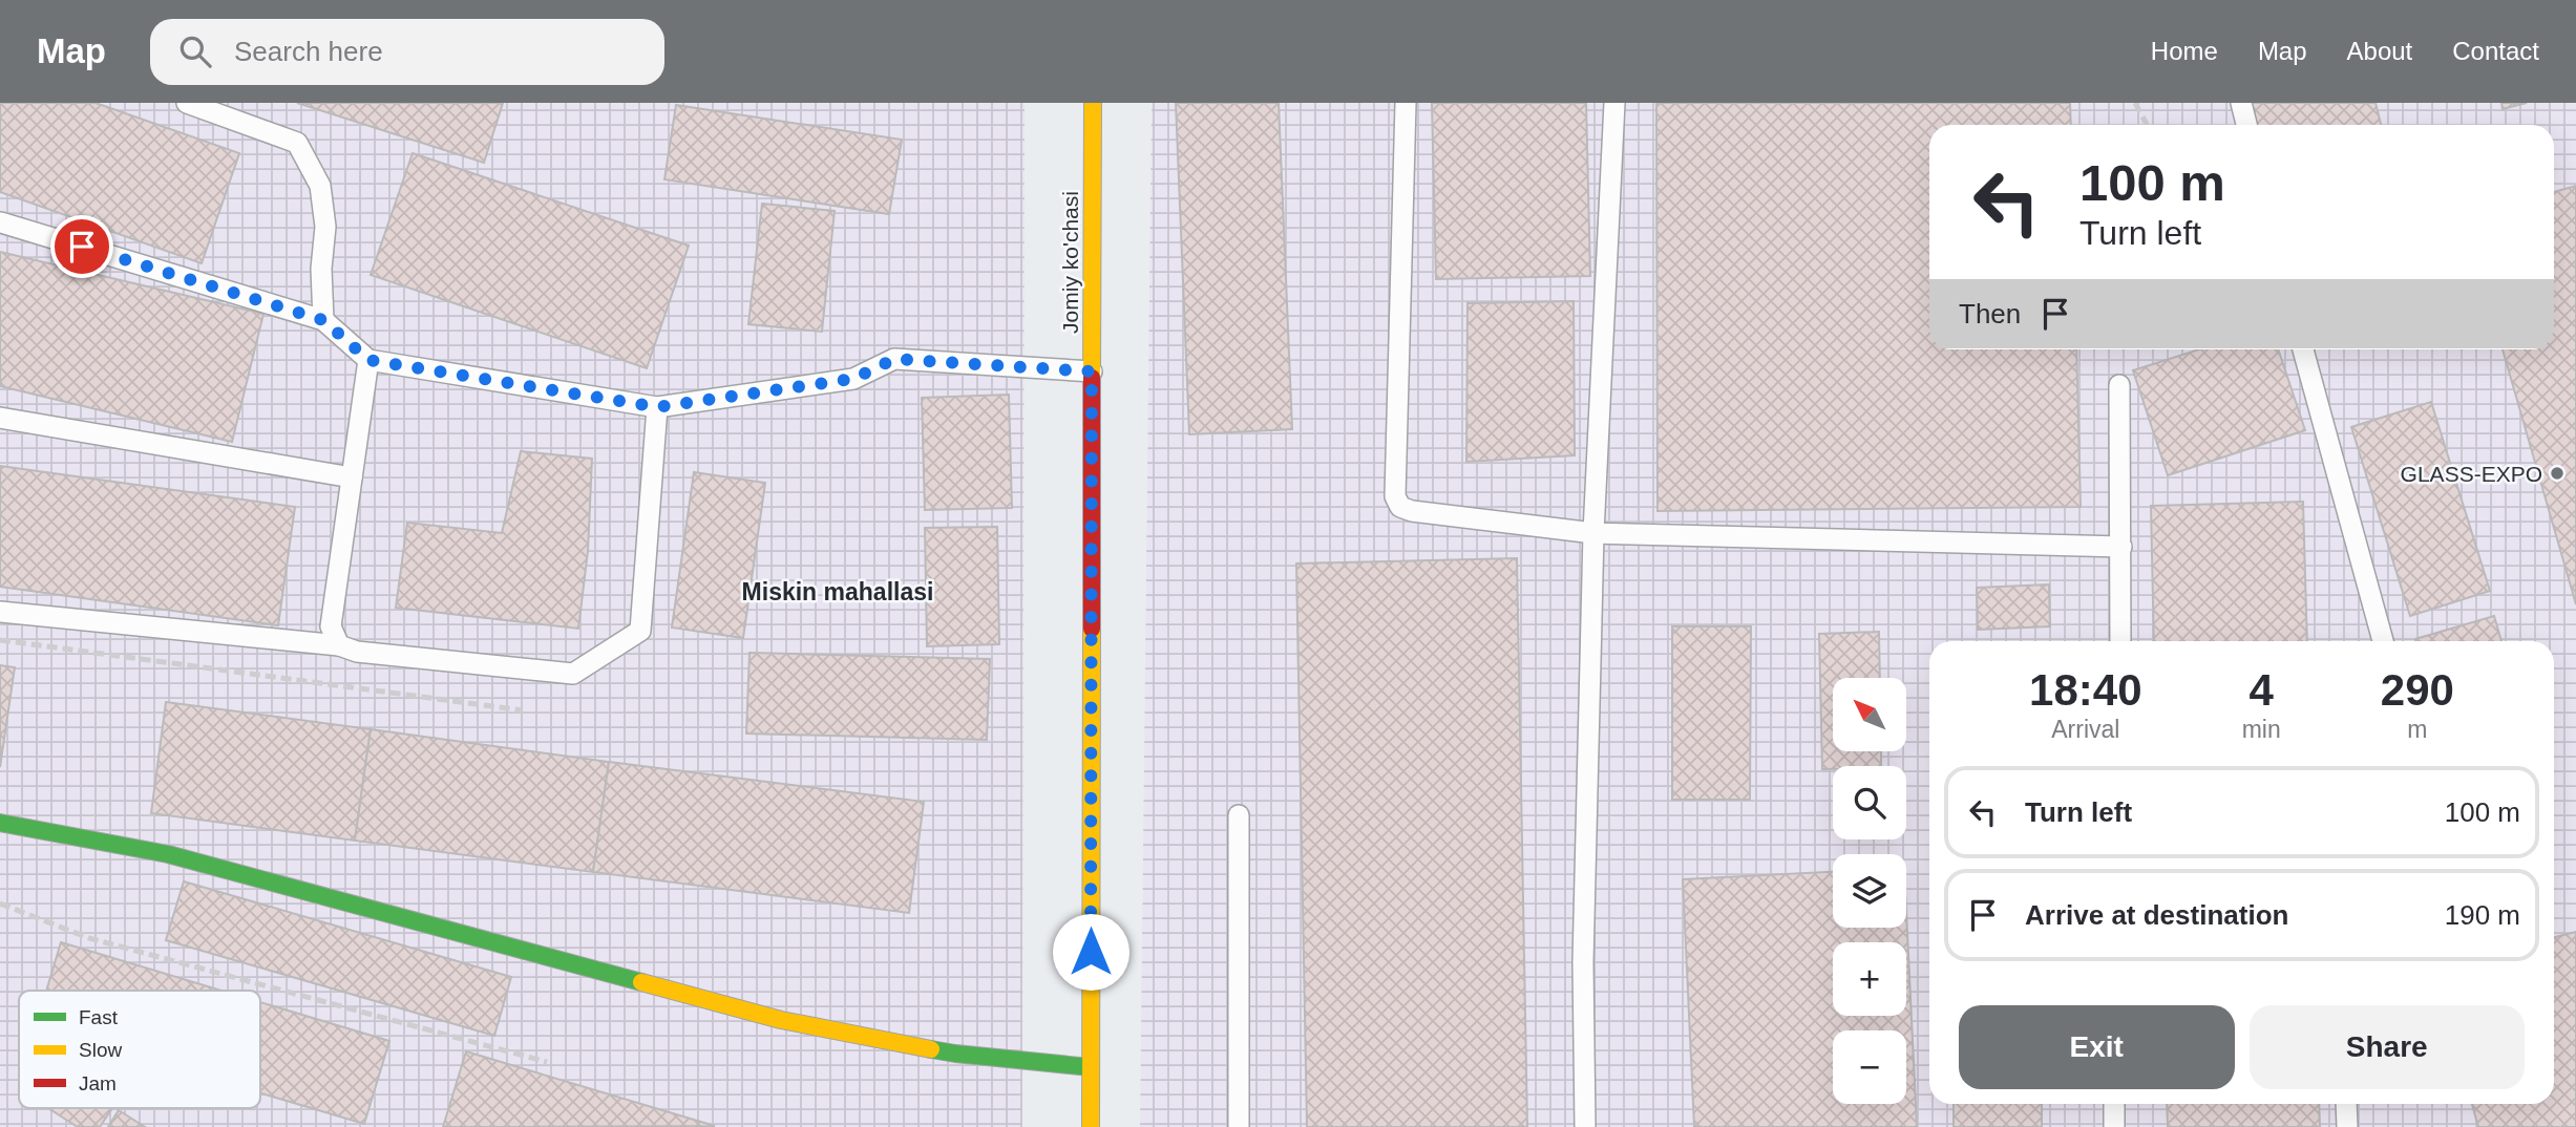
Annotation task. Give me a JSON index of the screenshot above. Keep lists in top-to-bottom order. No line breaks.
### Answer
{"streets":{"street":["Jomiy ko'chasi"]},"districts":["Miskin mahallasi"],"places":["GLASS-EXPO"],"legend":["Fast","Slow","Jam"],"north":"top left","page":{"header":"Map","search":"Search here","nav":["Home","Map","About","Contact"],"turn":["100 m","Turn left"],"then":"Then","eta":["18:40","Arrival","4","min","290","m"],"map_buttons":["+","−"],"list":[{"name":"Turn left","value":"100 m"},{"name":"Arrive at destination","value":"190 m"}],"buttons":["Exit","Share"]}}
